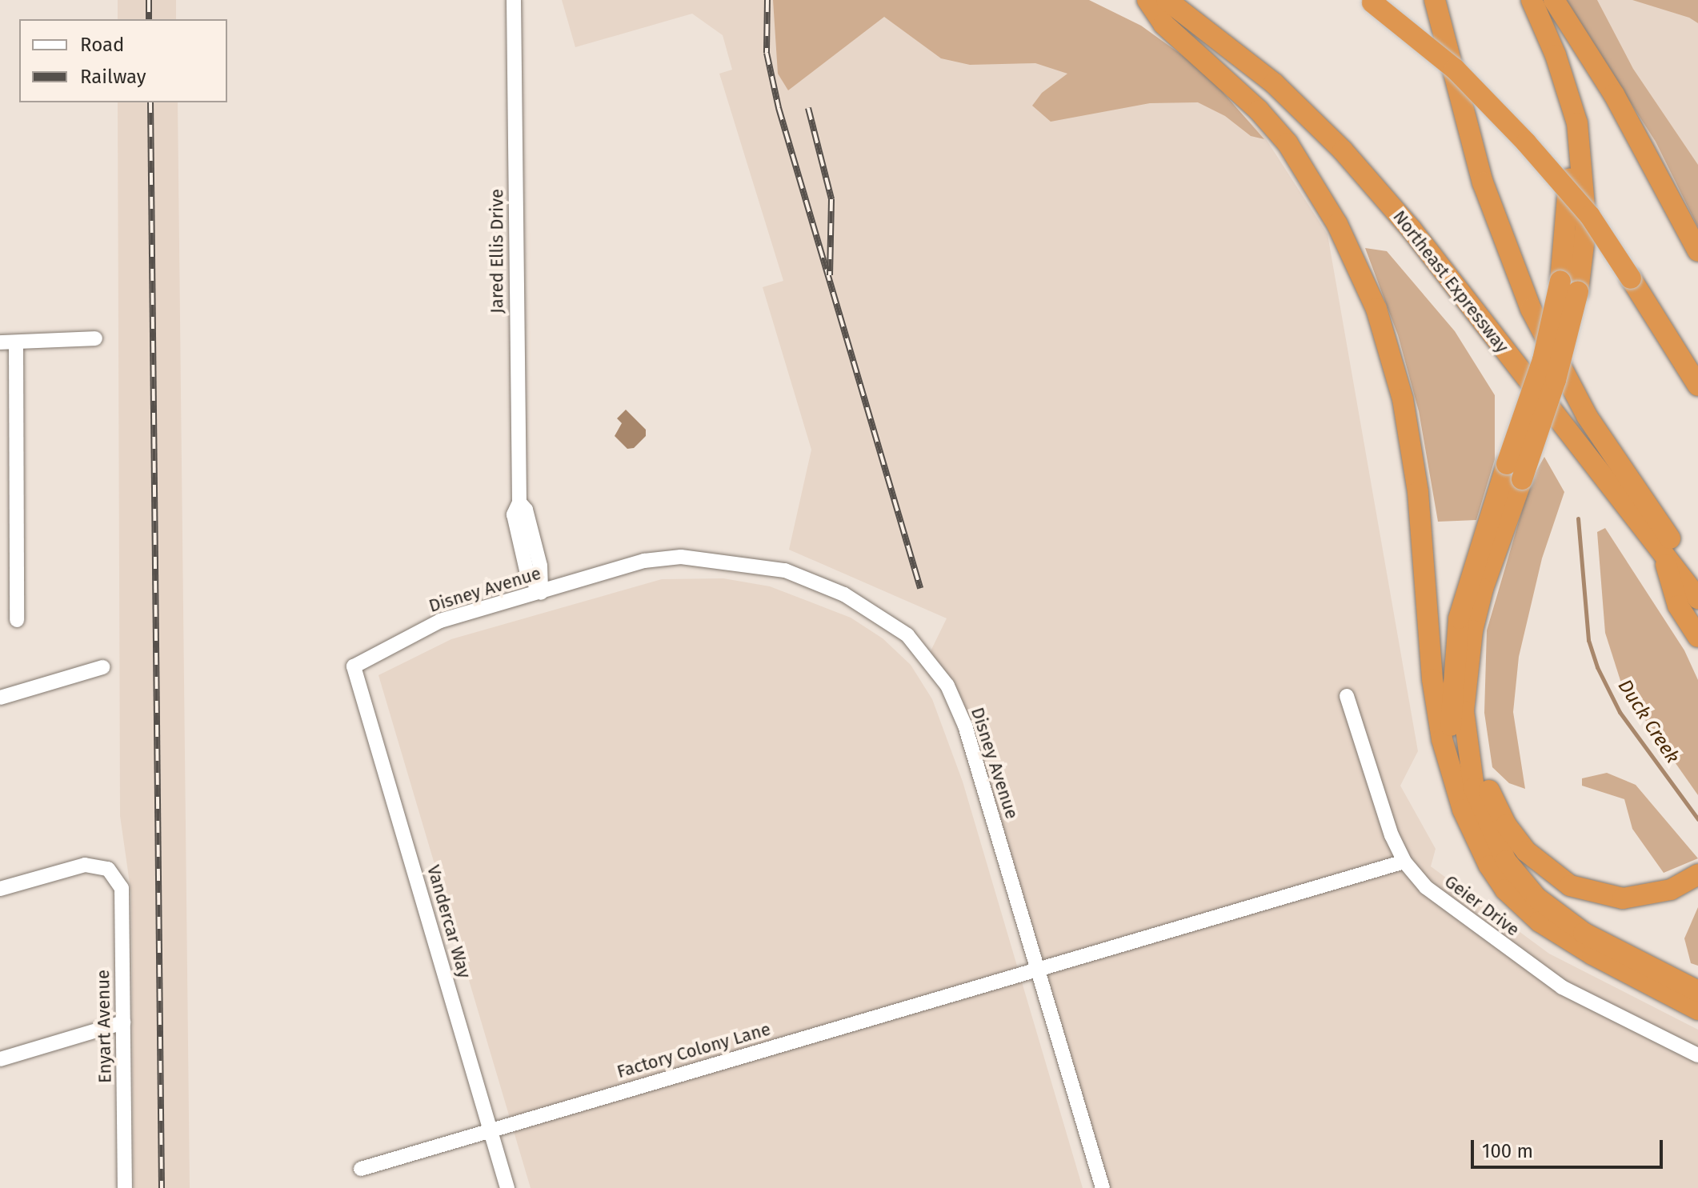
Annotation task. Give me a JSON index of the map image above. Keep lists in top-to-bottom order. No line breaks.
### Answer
{"streets":{"highway":["Northeast Expressway"],"street":["Jared Ellis Drive","Disney Avenue","Geier Drive","Vandercar Way","Enyart Avenue","Factory Colony Lane"]},"crossings":[["Jared Ellis Drive","Disney Avenue"],["Disney Avenue","Vandercar Way"],["Disney Avenue","Factory Colony Lane"],["Geier Drive","Factory Colony Lane"],["Vandercar Way","Factory Colony Lane"]],"water":["Duck Creek"],"legend":["Road","Railway"],"scale_bar":"100 m"}
